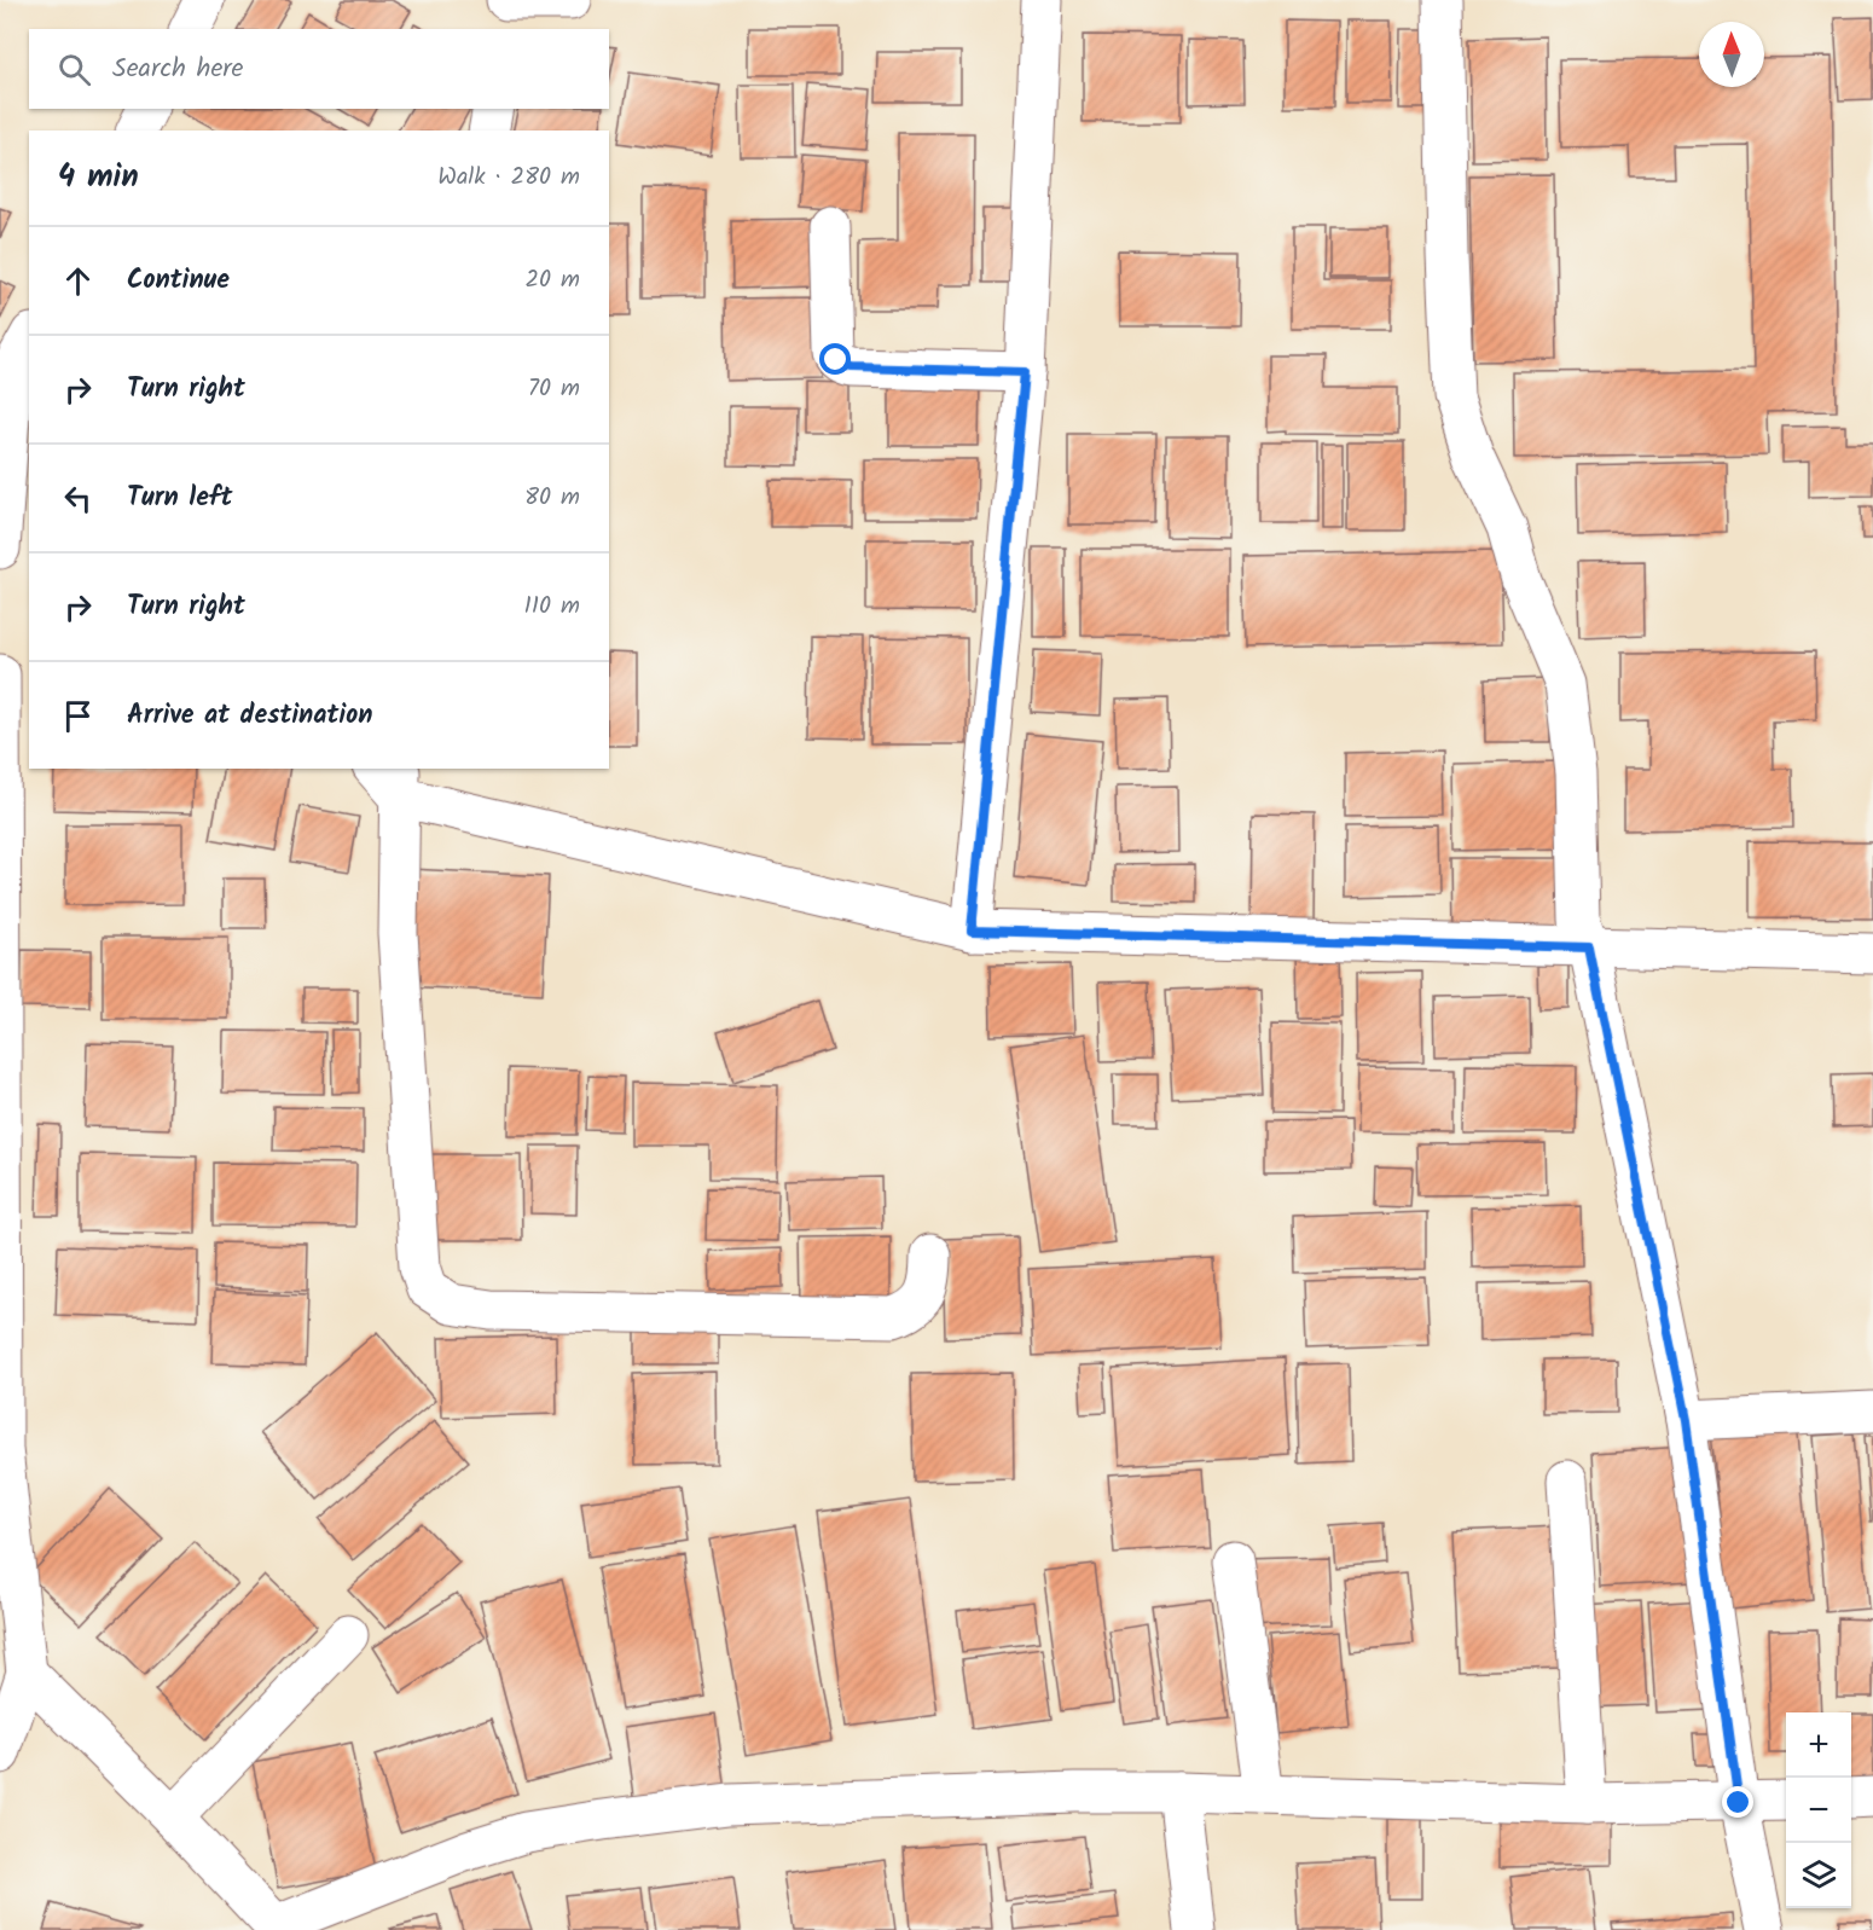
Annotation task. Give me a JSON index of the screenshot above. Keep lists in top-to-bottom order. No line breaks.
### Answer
{"north":"top","page":{"search":"Search here","heading":["4 min","Walk · 280 m"],"list":[["Continue","20 m"],["Turn right","70 m"],["Turn left","80 m"],["Turn right","110 m"],"Arrive at destination"],"map_buttons":["+","−"]}}
